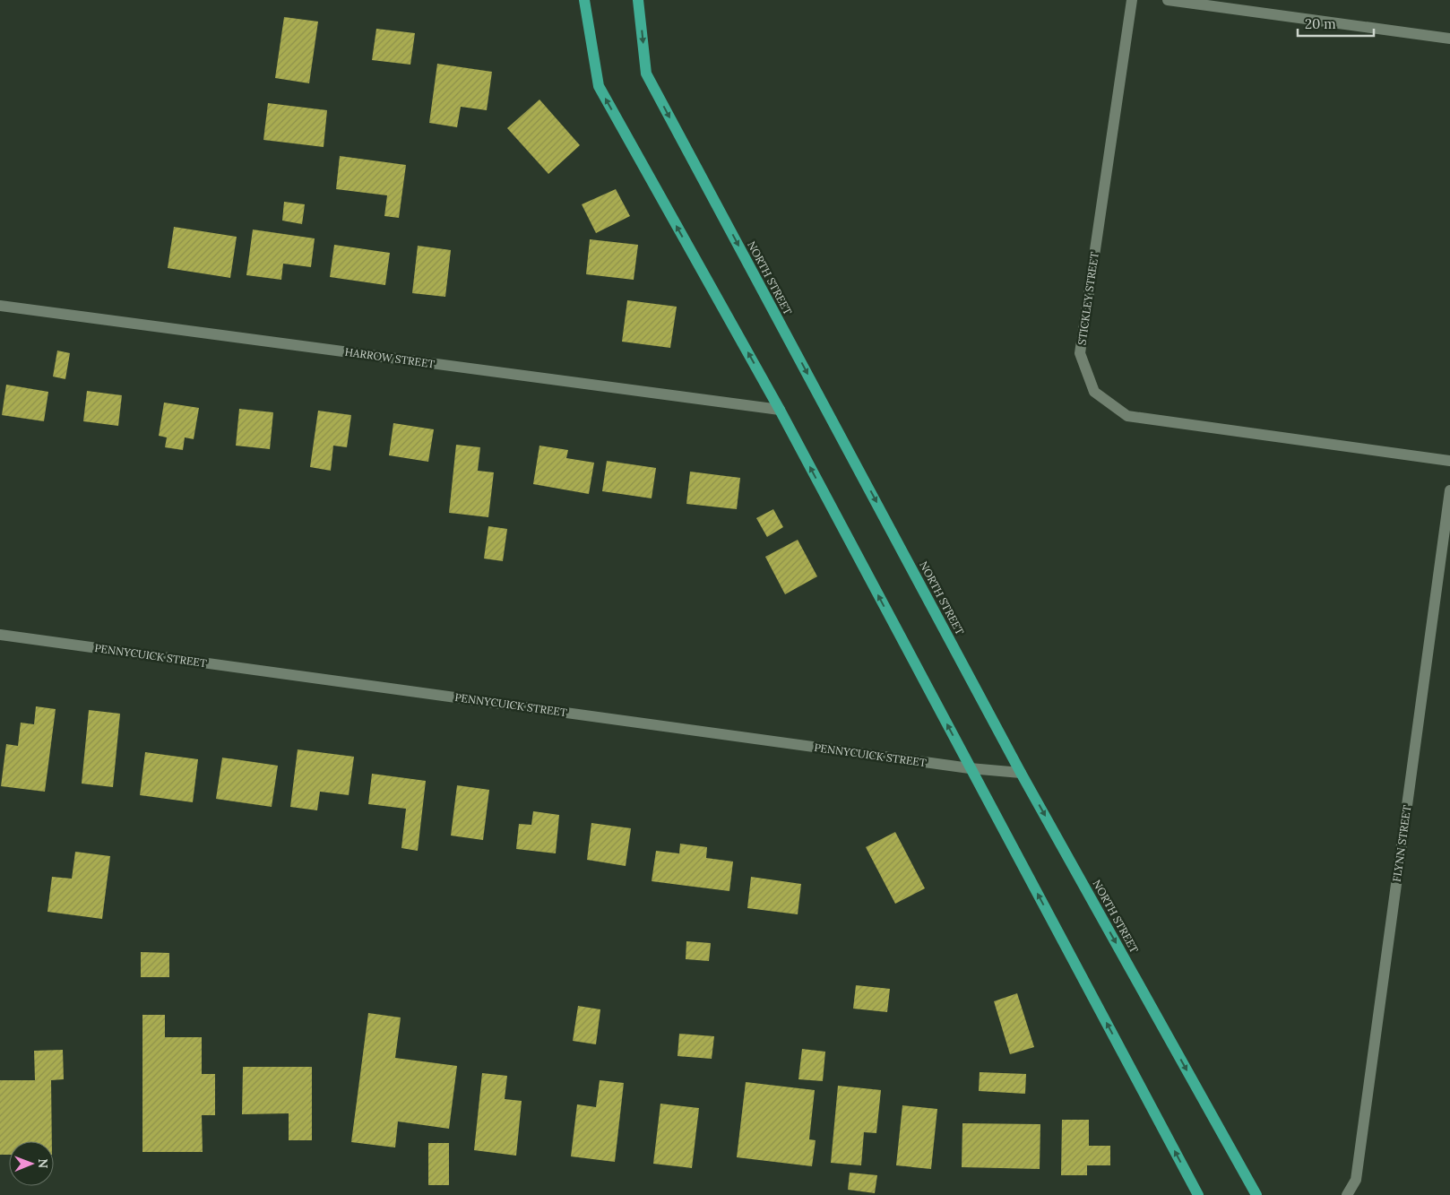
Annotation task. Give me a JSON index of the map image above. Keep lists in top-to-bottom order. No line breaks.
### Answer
{"streets":{"main road":["NORTH STREET"],"street":["STICKLEY STREET","HARROW STREET","PENNYCUICK STREET","FLYNN STREET"]},"crossings":[["NORTH STREET","PENNYCUICK STREET"]],"scale_bar":"20 m","north":"right"}
